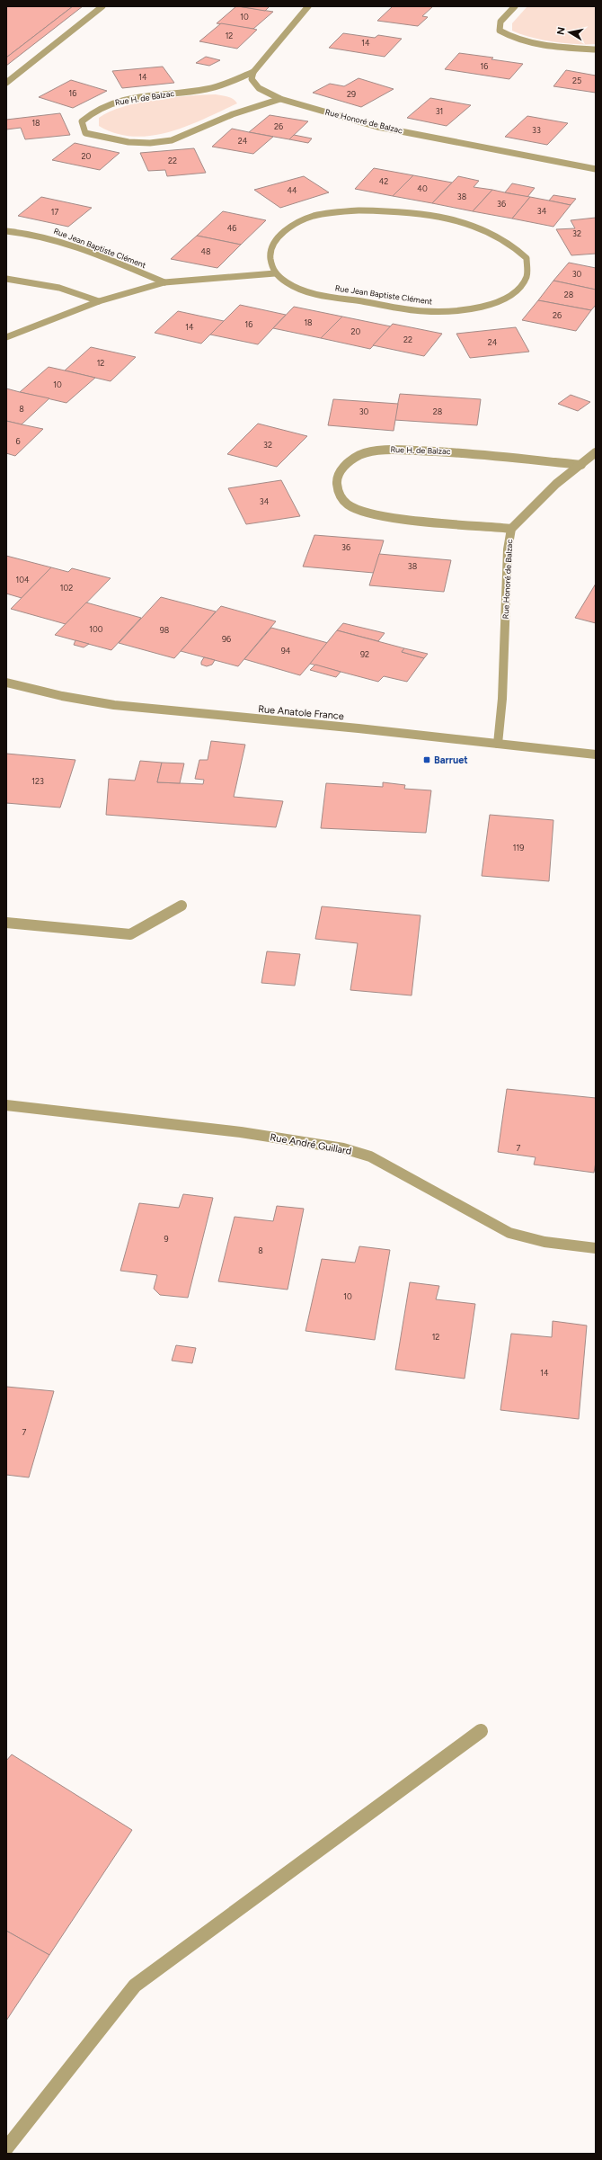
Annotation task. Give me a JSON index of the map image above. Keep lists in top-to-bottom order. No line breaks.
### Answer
{"streets":{"street":["Rue H. de Balzac","Rue Honoré de Balzac","Rue Jean Baptiste Clément","Rue Anatole France","Rue André Guillard"]},"crossings":[["Rue H. de Balzac","Rue Honoré de Balzac"],["Rue Honoré de Balzac","Rue Anatole France"]],"places":{"transit":["Barruet"]},"house_numbers":["10","12","14","16","14","25","16","29","31","18","26","33","24","20","22","42","40","44","38","36","34","17","46","32","48","30","28","26","18","16","14","20","22","24","12","10","8","30","28","6","32","34","36","38","104","102","100","98","96","94","92","123","119","7","9","8","10","12","14","7"],"north":"left"}
